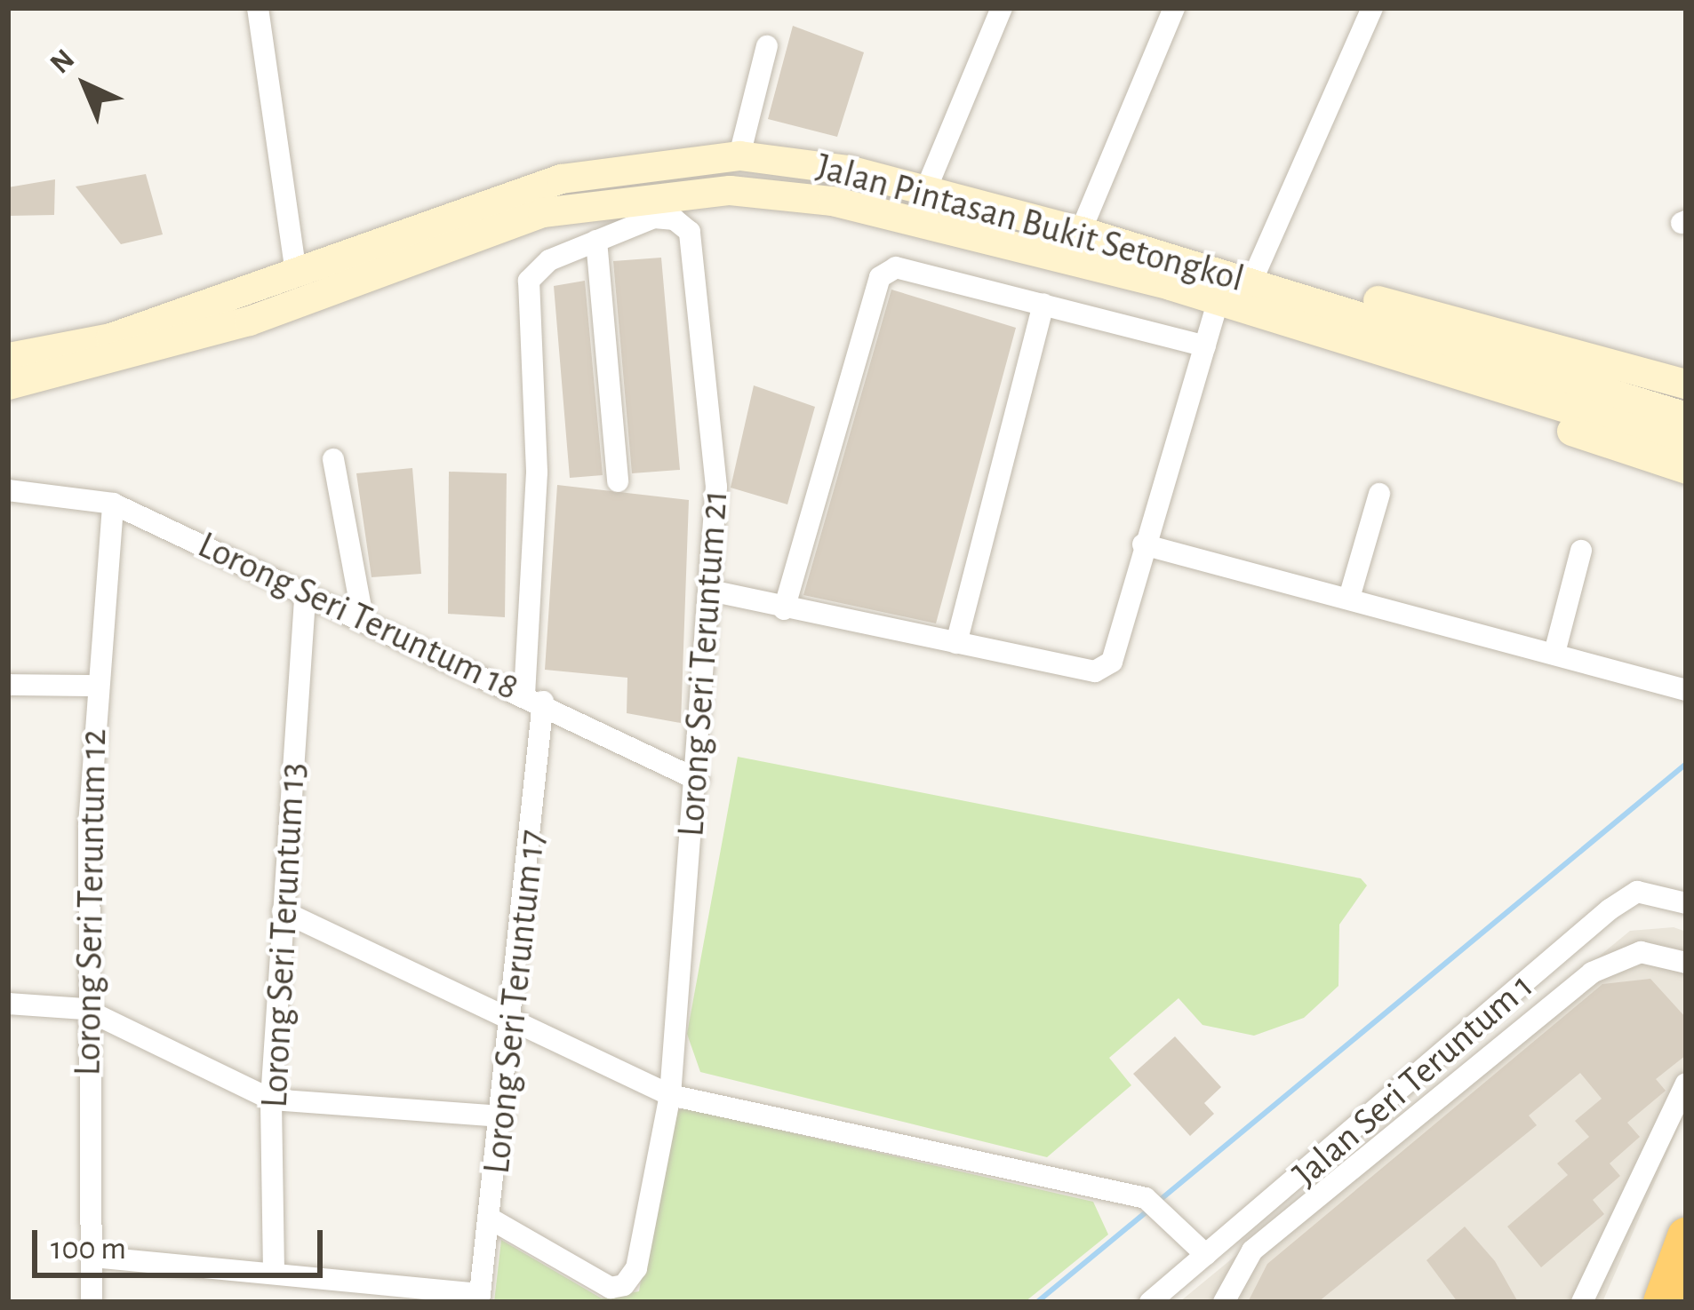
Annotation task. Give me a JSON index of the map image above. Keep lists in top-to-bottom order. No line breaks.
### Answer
{"streets":{"main road":["Jalan Pintasan Bukit Setongkol"],"street":["Lorong Seri Teruntum 18","Lorong Seri Teruntum 21","Lorong Seri Teruntum 12","Lorong Seri Teruntum 13","Lorong Seri Teruntum 17","Jalan Seri Teruntum 1"]},"crossings":[["Lorong Seri Teruntum 18","Lorong Seri Teruntum 21"],["Lorong Seri Teruntum 18","Lorong Seri Teruntum 12"],["Lorong Seri Teruntum 18","Lorong Seri Teruntum 13"],["Lorong Seri Teruntum 18","Lorong Seri Teruntum 17"],["Lorong Seri Teruntum 21","Lorong Seri Teruntum 17"]],"scale_bar":"100 m","north":"top left"}
